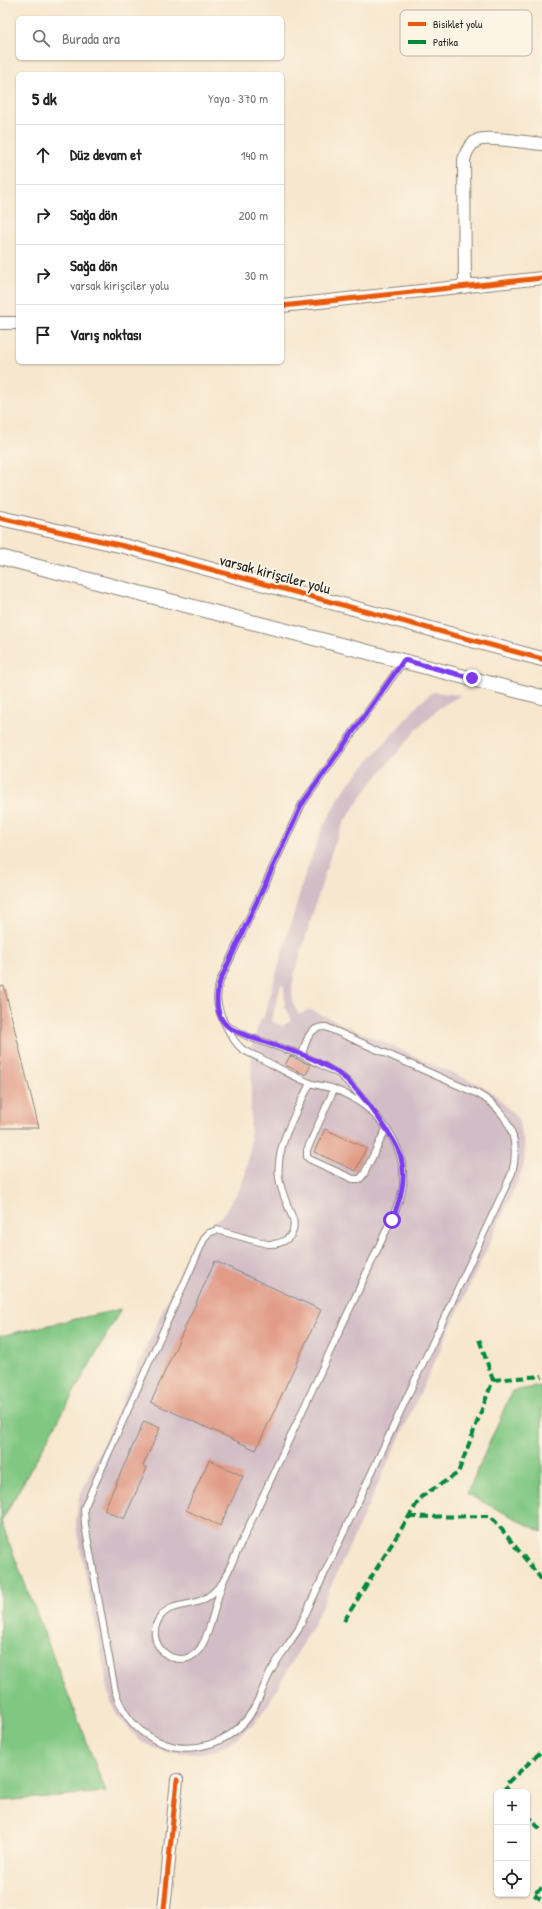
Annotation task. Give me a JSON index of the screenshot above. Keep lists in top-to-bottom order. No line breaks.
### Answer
{"streets":{"street":["varsak kirişciler yolu"]},"legend":["Bisiklet yolu","Patika"],"page":{"search":"Burada ara","heading":["5 dk","Yaya · 370 m"],"list":[["Düz devam et","140 m"],["Sağa dön","200 m"],["Sağa dön","varsak kirişciler yolu","30 m"],"Varış noktası"],"map_buttons":["+","−"]}}
